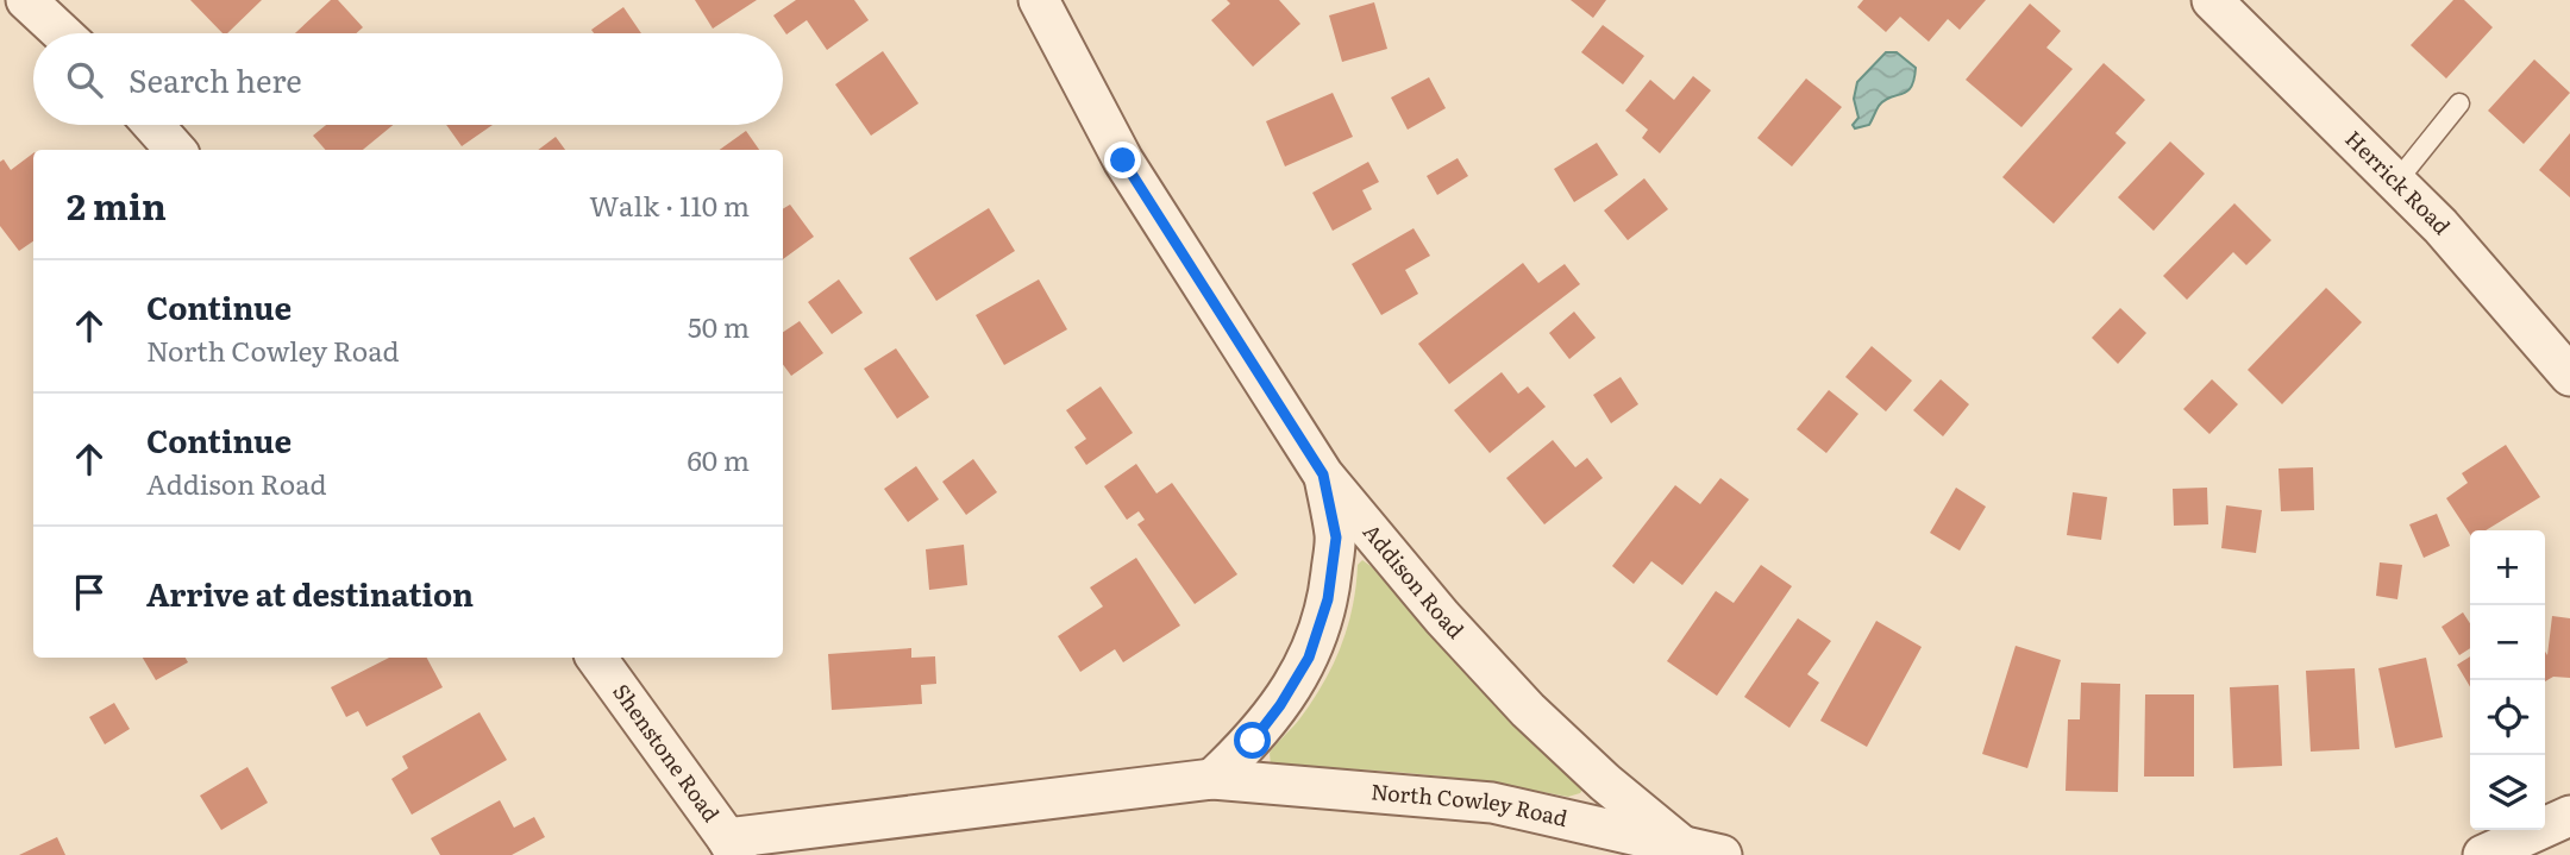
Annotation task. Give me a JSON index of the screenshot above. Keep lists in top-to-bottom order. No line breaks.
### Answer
{"streets":{"street":["Herrick Road","Addison Road","Shenstone Road","North Cowley Road"]},"crossings":[["Addison Road","North Cowley Road"],["Shenstone Road","North Cowley Road"]],"page":{"search":"Search here","heading":["2 min","Walk · 110 m"],"list":[["Continue","North Cowley Road","50 m"],["Continue","Addison Road","60 m"],"Arrive at destination"],"map_buttons":["+","−"]}}
